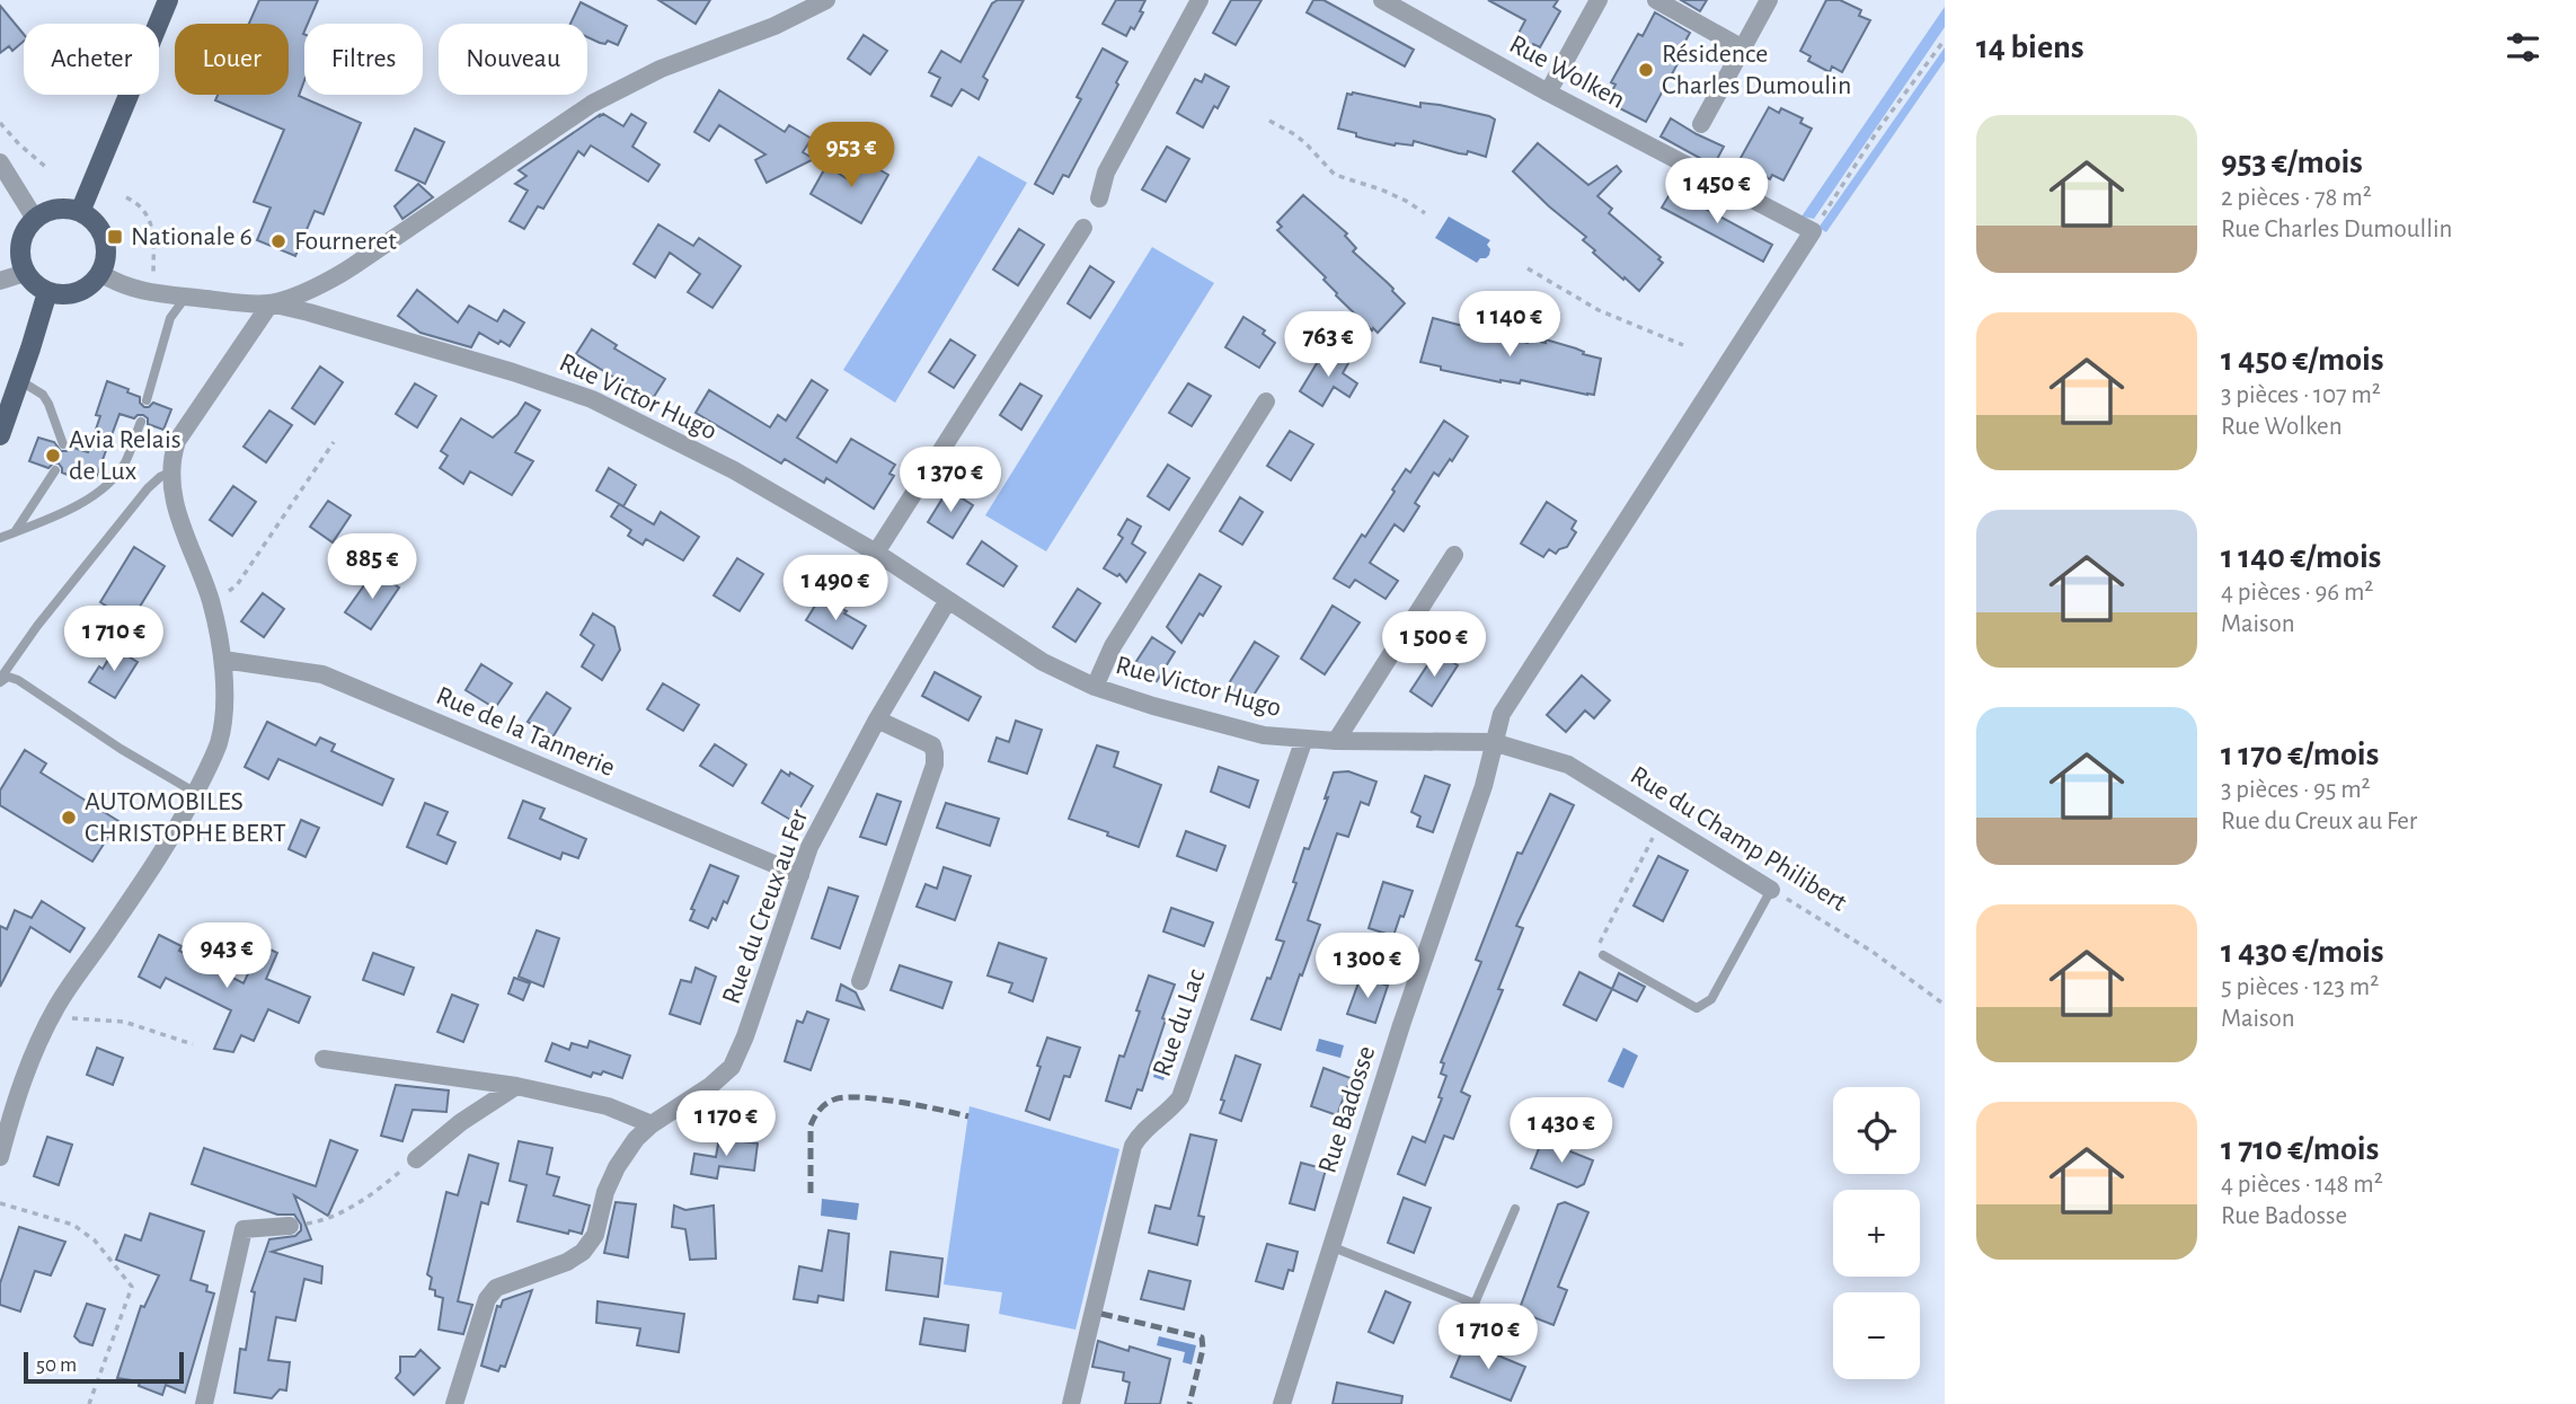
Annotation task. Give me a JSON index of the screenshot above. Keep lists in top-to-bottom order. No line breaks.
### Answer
{"streets":{"street":["Rue Wolken","Rue Victor Hugo","Rue de la Tannerie","Rue du Champ Philibert","Rue du Creux au Fer","Rue du Lac","Rue Badosse"]},"crossings":[["Rue Wolken","Rue Badosse"],["Rue Victor Hugo","Rue du Champ Philibert"],["Rue Victor Hugo","Rue du Creux au Fer"],["Rue Victor Hugo","Rue du Lac"],["Rue Victor Hugo","Rue Badosse"],["Rue de la Tannerie","Rue du Creux au Fer"],["Rue du Champ Philibert","Rue Badosse"]],"places":{"other":["Résidence Charles Dumoulin","Fourneret","Avia Relais de Lux","AUTOMOBILES CHRISTOPHE BERT"],"transit":["Nationale 6"]},"scale_bar":"50 m","page":{"heading":"14 biens","chip":["Acheter","Louer","Filtres","Nouveau"],"list":[{"name":"953 €/mois","note":"2 pièces · 78 m² · Rue Charles Dumoullin"},{"name":"1 450 €/mois","note":"3 pièces · 107 m² · Rue Wolken"},{"name":"1 140 €/mois","note":"4 pièces · 96 m² · Maison"},{"name":"1 170 €/mois","note":"3 pièces · 95 m² · Rue du Creux au Fer"},{"name":"1 430 €/mois","note":"5 pièces · 123 m² · Maison"},{"name":"1 710 €/mois","note":"4 pièces · 148 m² · Rue Badosse"}],"price":["953 €","1 450 €","1 140 €","763 €","1 370 €","885 €","1 490 €","1 710 €","1 500 €","943 €","1 300 €","1 170 €","1 430 €","1 710 €"],"map_buttons":["+","−"],"scale":"50 m"}}
